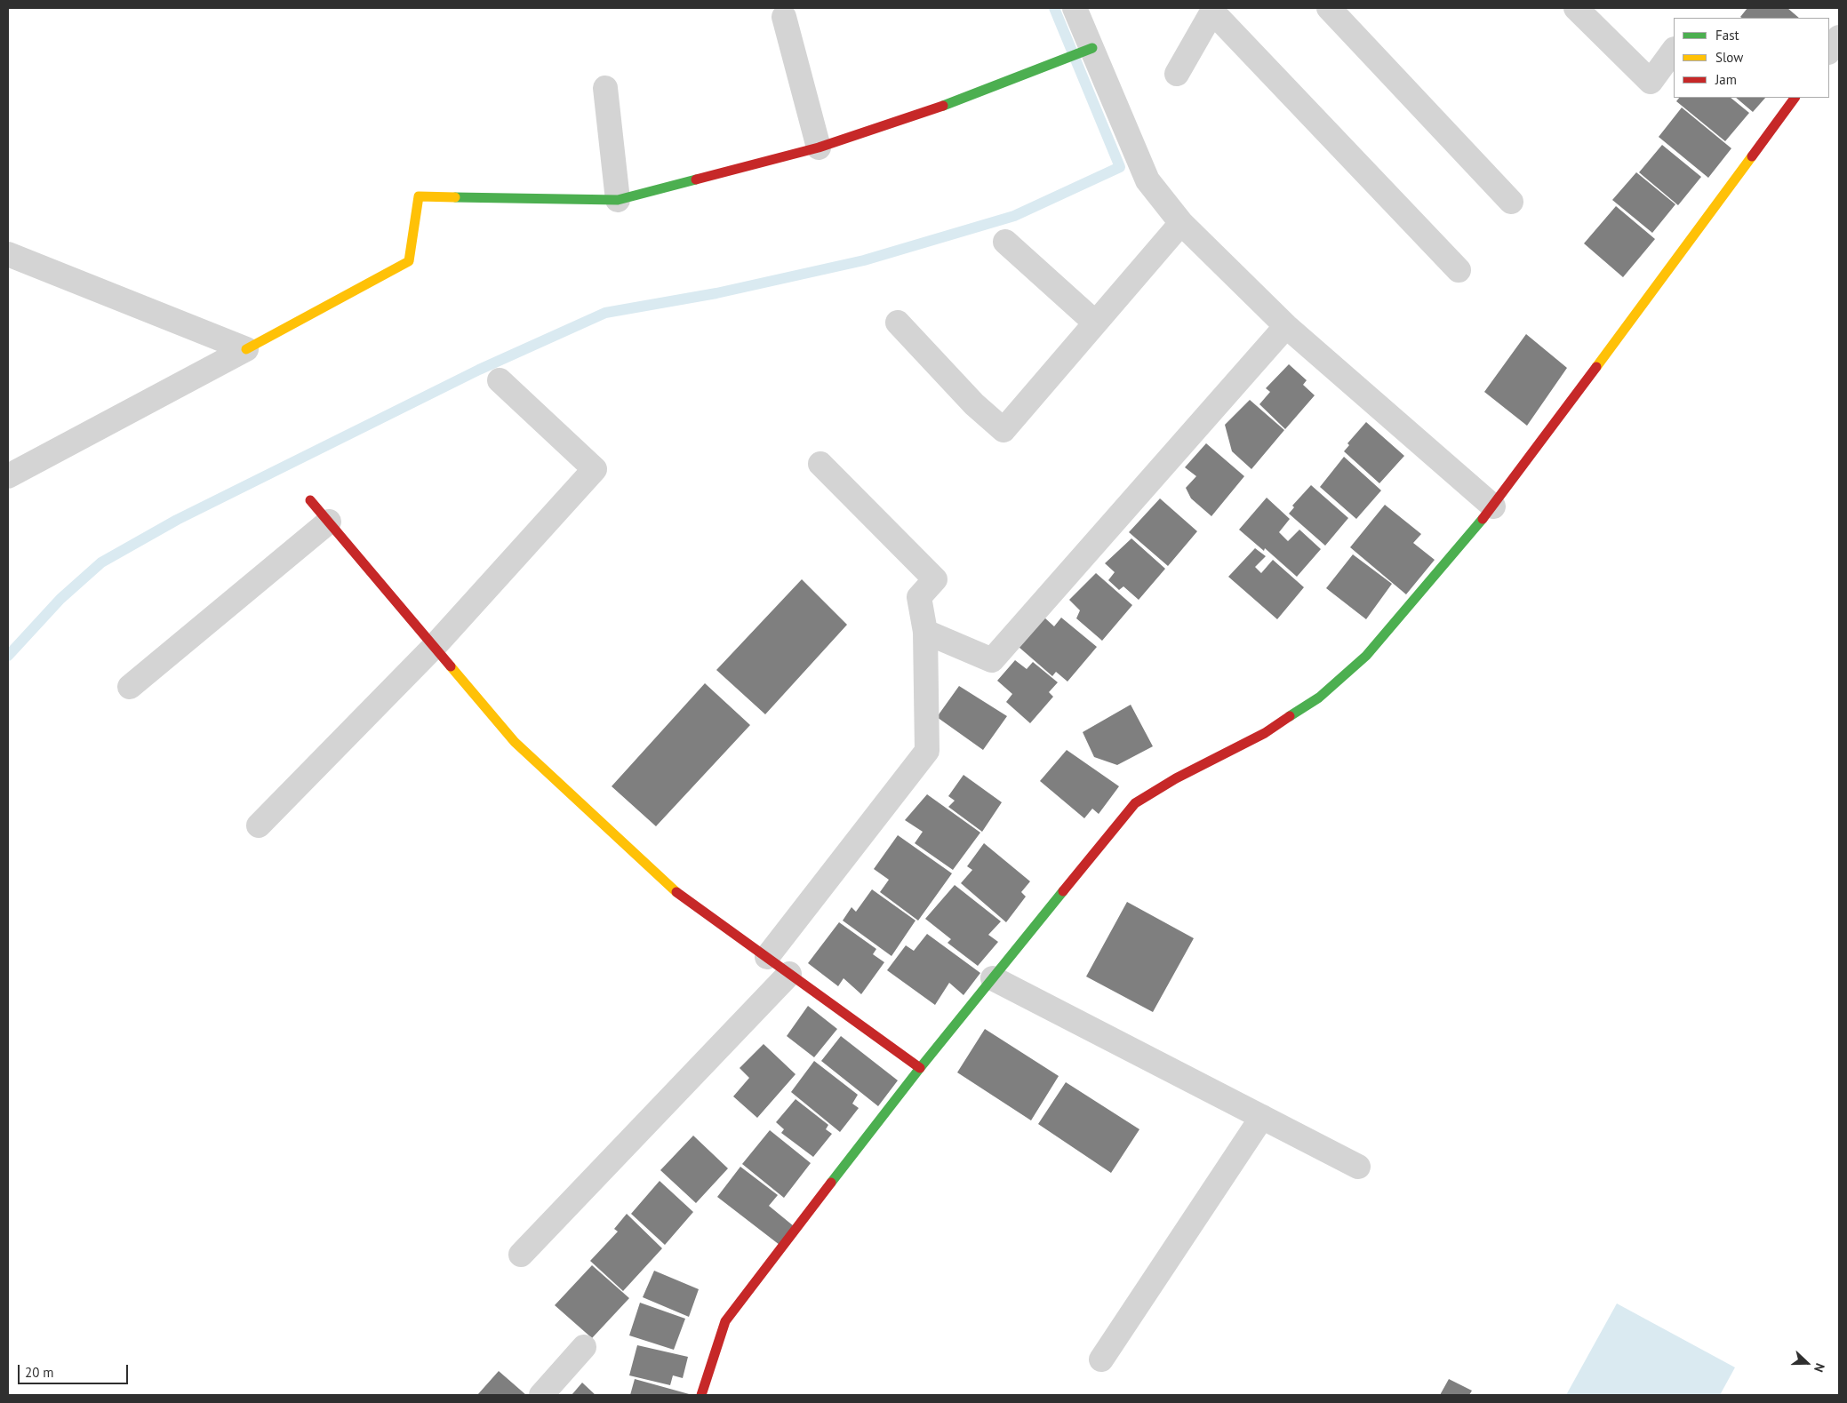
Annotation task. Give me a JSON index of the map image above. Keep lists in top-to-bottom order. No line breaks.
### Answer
{"legend":["Fast","Slow","Jam"],"scale_bar":"20 m","north":"right"}
